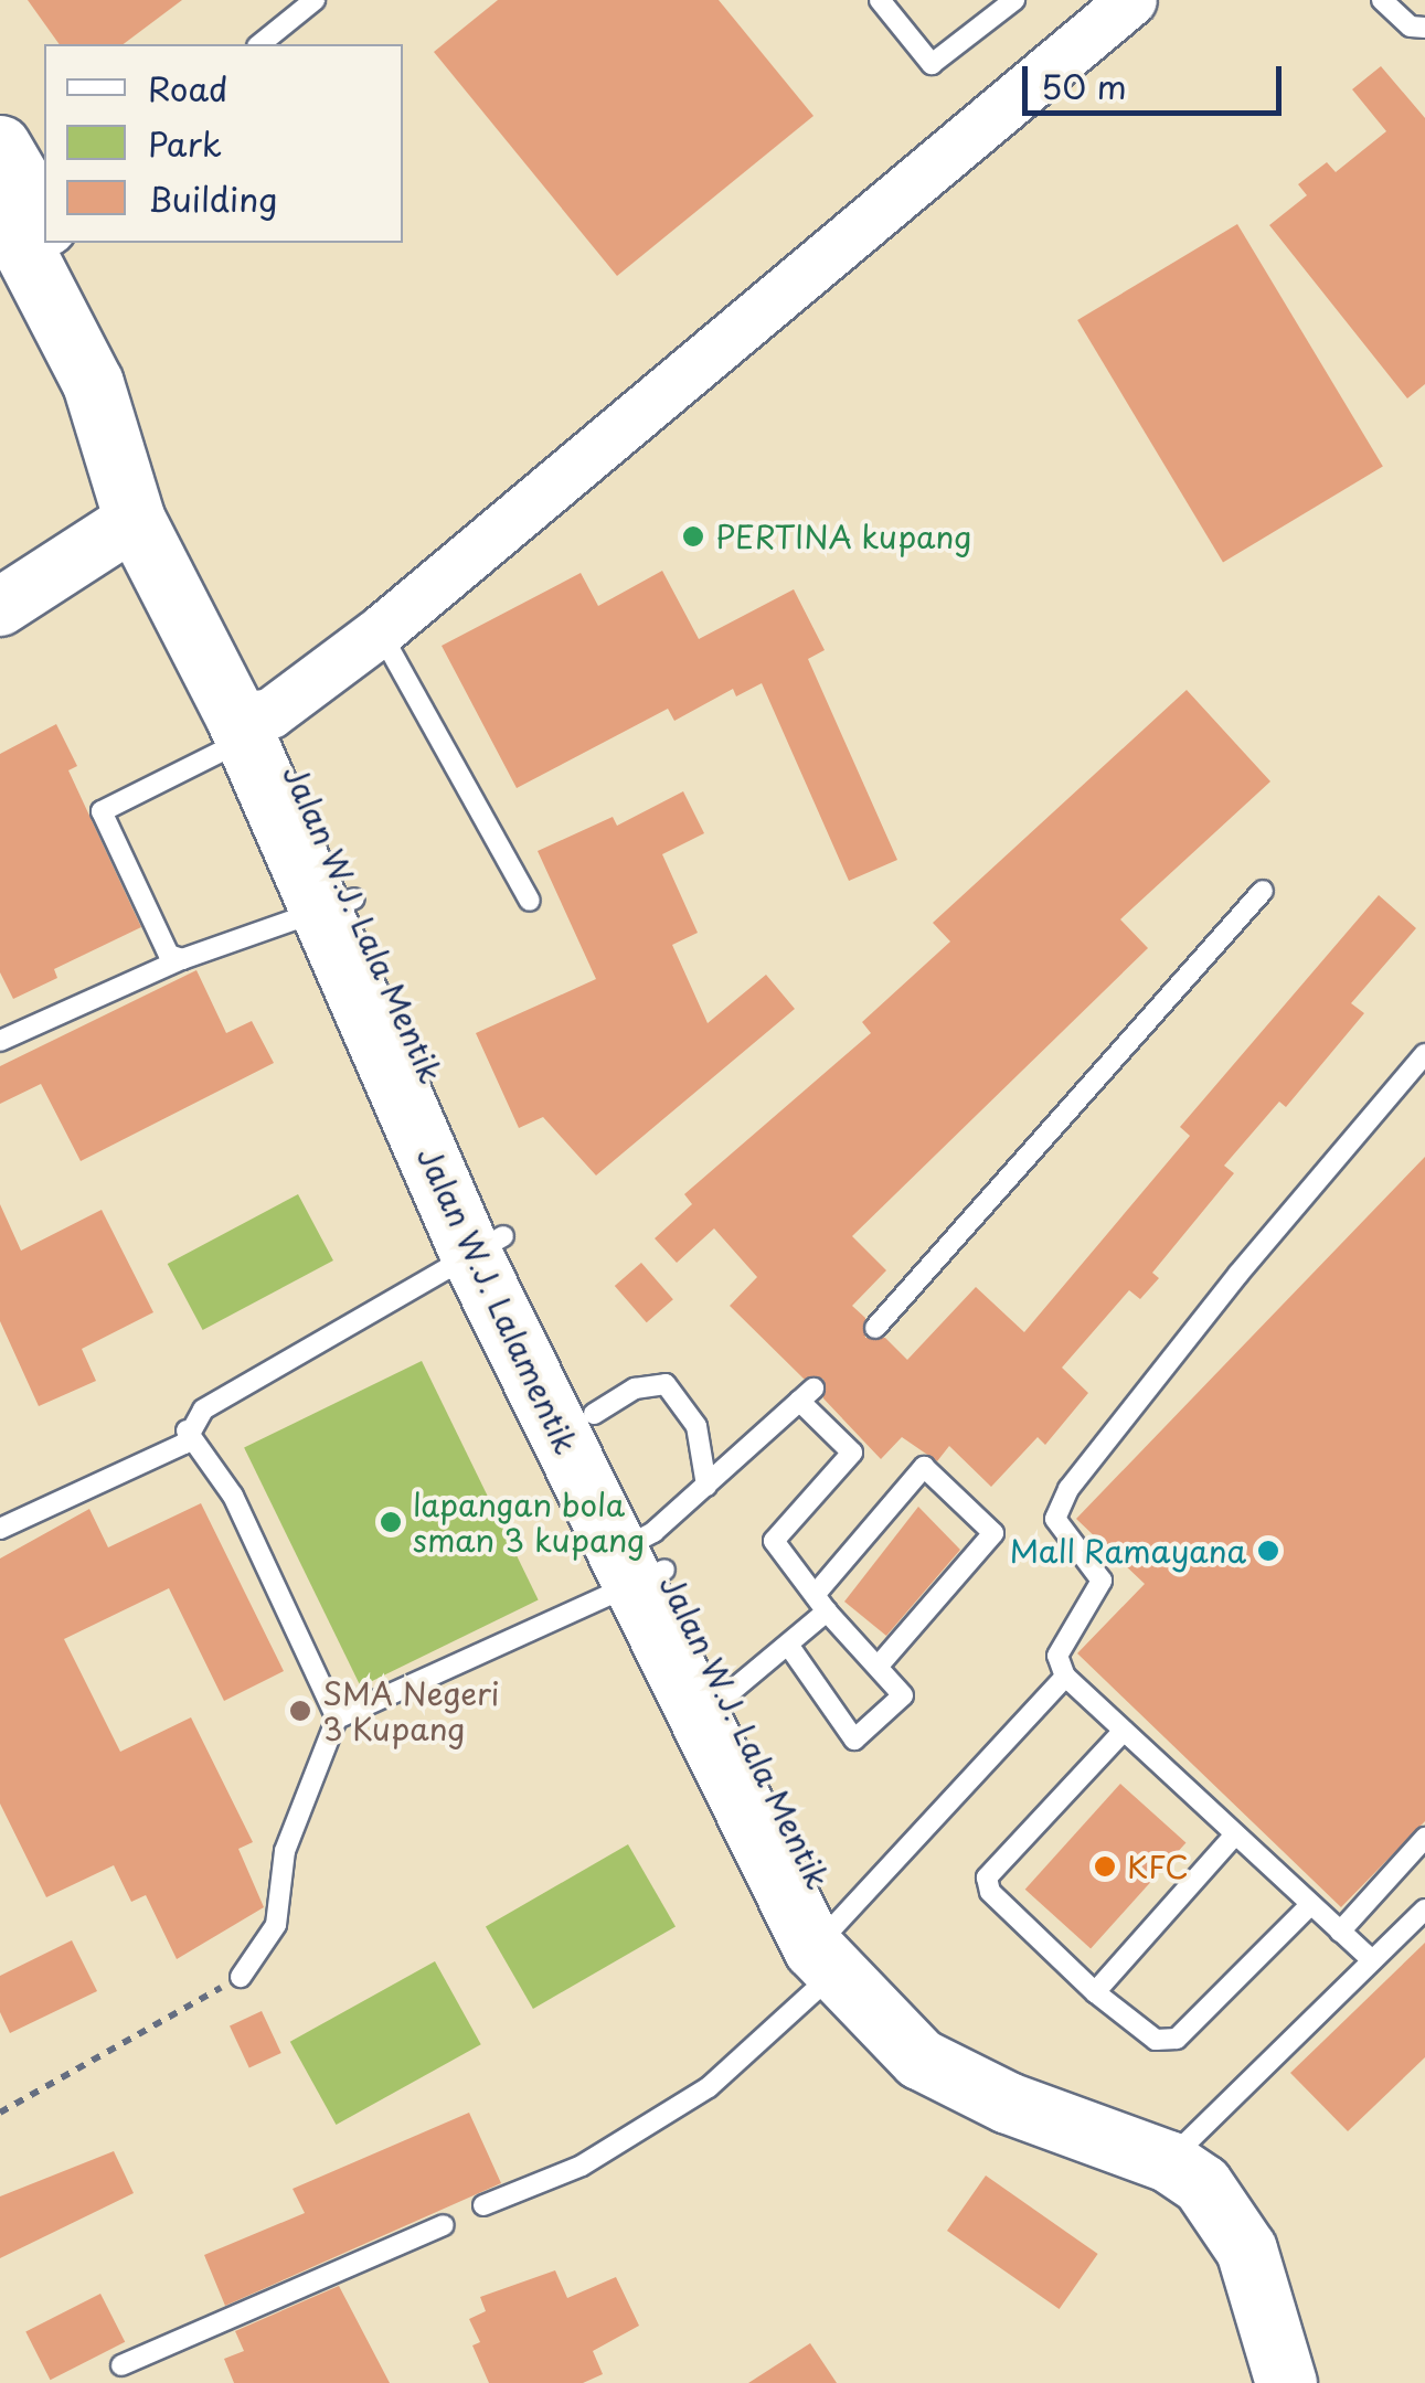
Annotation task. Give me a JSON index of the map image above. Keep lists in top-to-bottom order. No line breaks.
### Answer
{"streets":{"main road":["Jalan W.J. Lala Mentik","Jalan W.J. Lalamentik"]},"crossings":[["Jalan W.J. Lala Mentik","Jalan W.J. Lalamentik"]],"places":["PERTINA kupang","lapangan bola sman 3 kupang","Mall Ramayana","SMA Negeri 3 Kupang","KFC"],"legend":["Road","Park","Building"],"scale_bar":"50 m"}
